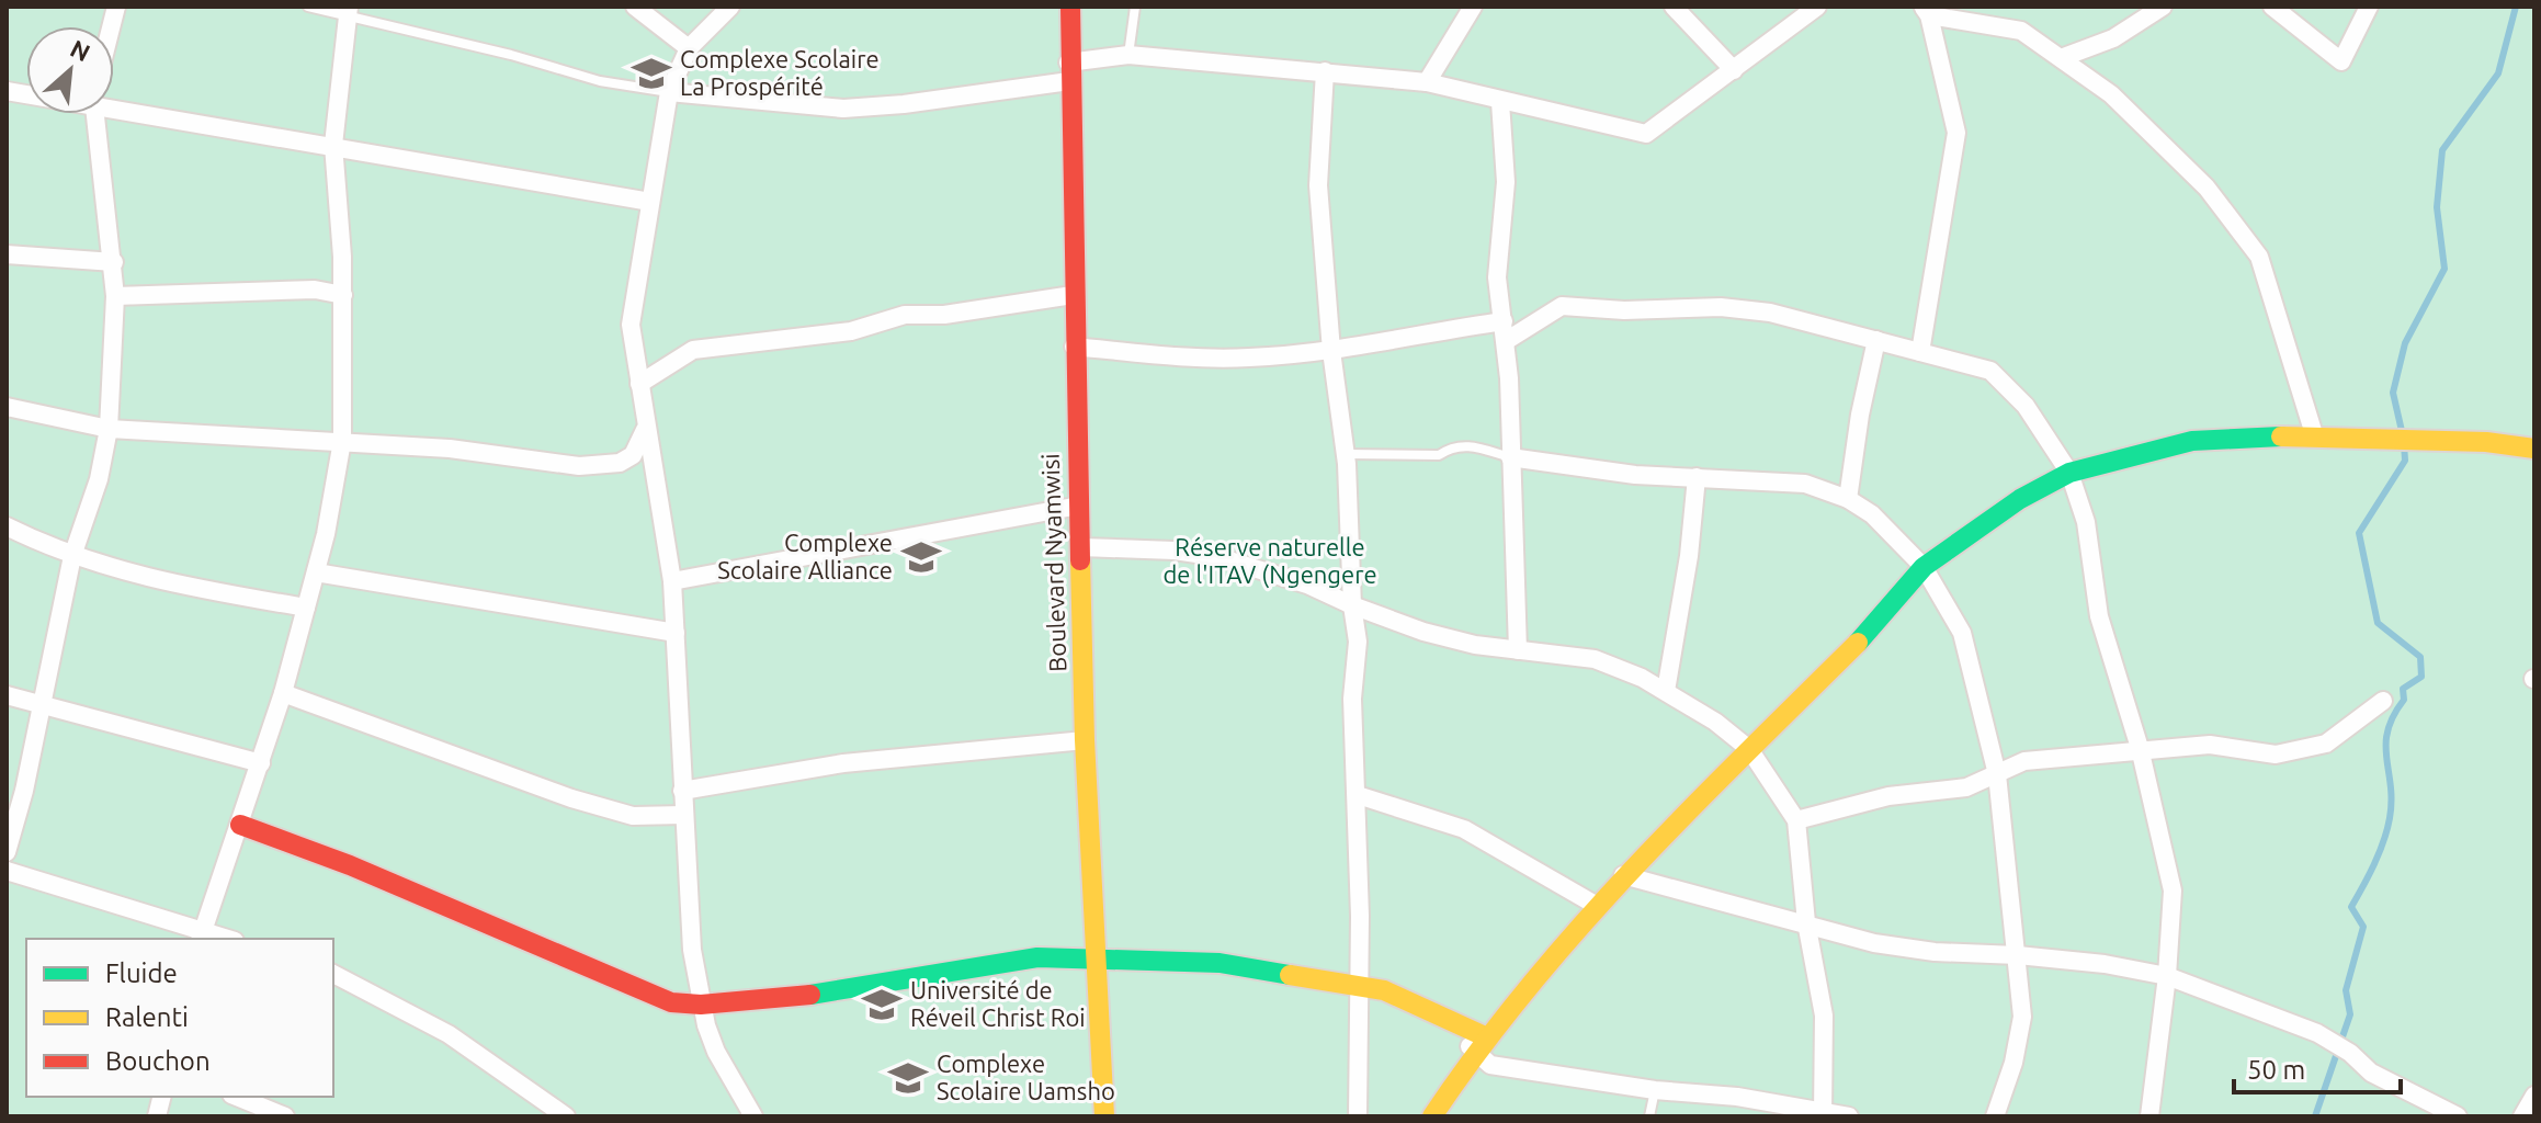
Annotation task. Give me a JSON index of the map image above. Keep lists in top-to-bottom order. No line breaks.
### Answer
{"streets":{"street":["Boulevard Nyamwisi"]},"parks":["Réserve naturelle de l'ITAV (Ngengere"],"places":{"school or university":["Complexe Scolaire La Prospérité","Complexe Scolaire Alliance","Université de Réveil Christ Roi","Complexe Scolaire Uamsho"]},"legend":["Fluide","Ralenti","Bouchon"],"scale_bar":"50 m","north":"top right"}
